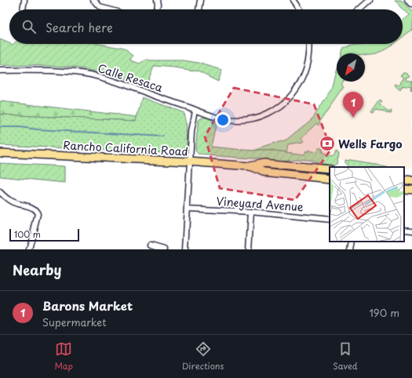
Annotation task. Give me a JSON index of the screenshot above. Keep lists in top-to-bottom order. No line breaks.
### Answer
{"streets":{"main road":["Rancho California Road"],"street":["Calle Resaca","Vineyard Avenue"]},"places":{"bank":["Wells Fargo"]},"scale_bar":"100 m","north":"bottom left","page":{"search":"Search here","pins":"1","scale":"100 m","heading":"Nearby","list":[{"mark":"1","name":"Barons Market","note":"Supermarket","value":"190 m"}],"nav":["Map","Directions","Saved"]}}
